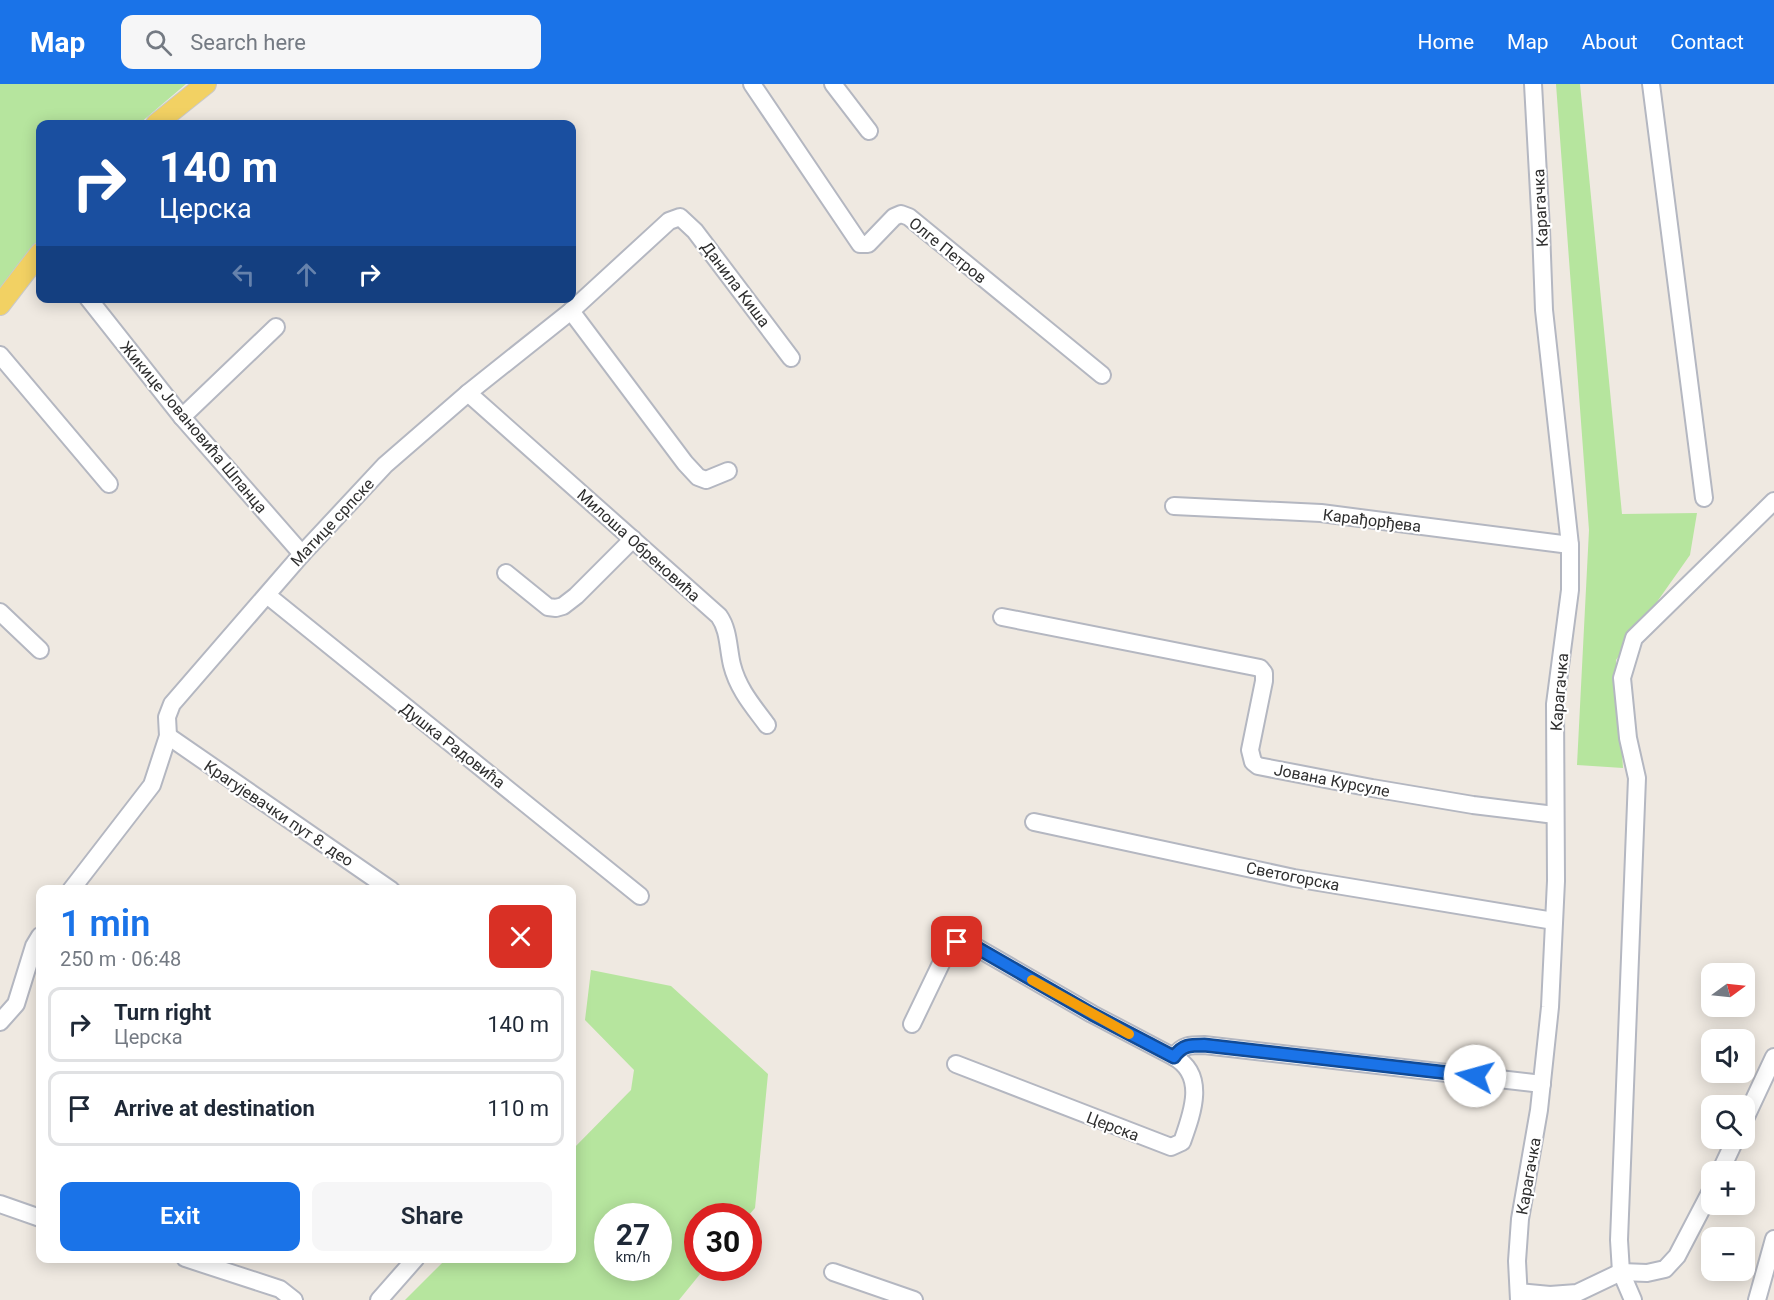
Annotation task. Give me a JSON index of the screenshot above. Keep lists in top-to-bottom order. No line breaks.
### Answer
{"streets":{"street":["Карагачка","Олге Петров","Данила Киша","Жикице Јовановића Шпанца","Карађорђева","Матице српске","Милоша Обреновића","Душка Радовића","Јована Курсуле","Крагујевачки пут 8. део","Светогорска","Церска"]},"crossings":[["Карагачка","Карађорђева"],["Карагачка","Јована Курсуле"],["Карагачка","Светогорска"],["Данила Киша","Матице српске"],["Жикице Јовановића Шпанца","Матице српске"],["Матице српске","Милоша Обреновића"],["Матице српске","Душка Радовића"],["Матице српске","Крагујевачки пут 8. део"]],"north":"right","page":{"header":"Map","search":"Search here","nav":["Home","Map","About","Contact"],"turn":["140 m","Церска"],"heading":["1 min","250 m · 06:48"],"map_buttons":["+","−"],"list":[{"name":"Turn right","note":"Церска","value":"140 m"},{"name":"Arrive at destination","value":"110 m"}],"buttons":["Exit","Share"],"speed":"27 km/h","limit":"30"}}
